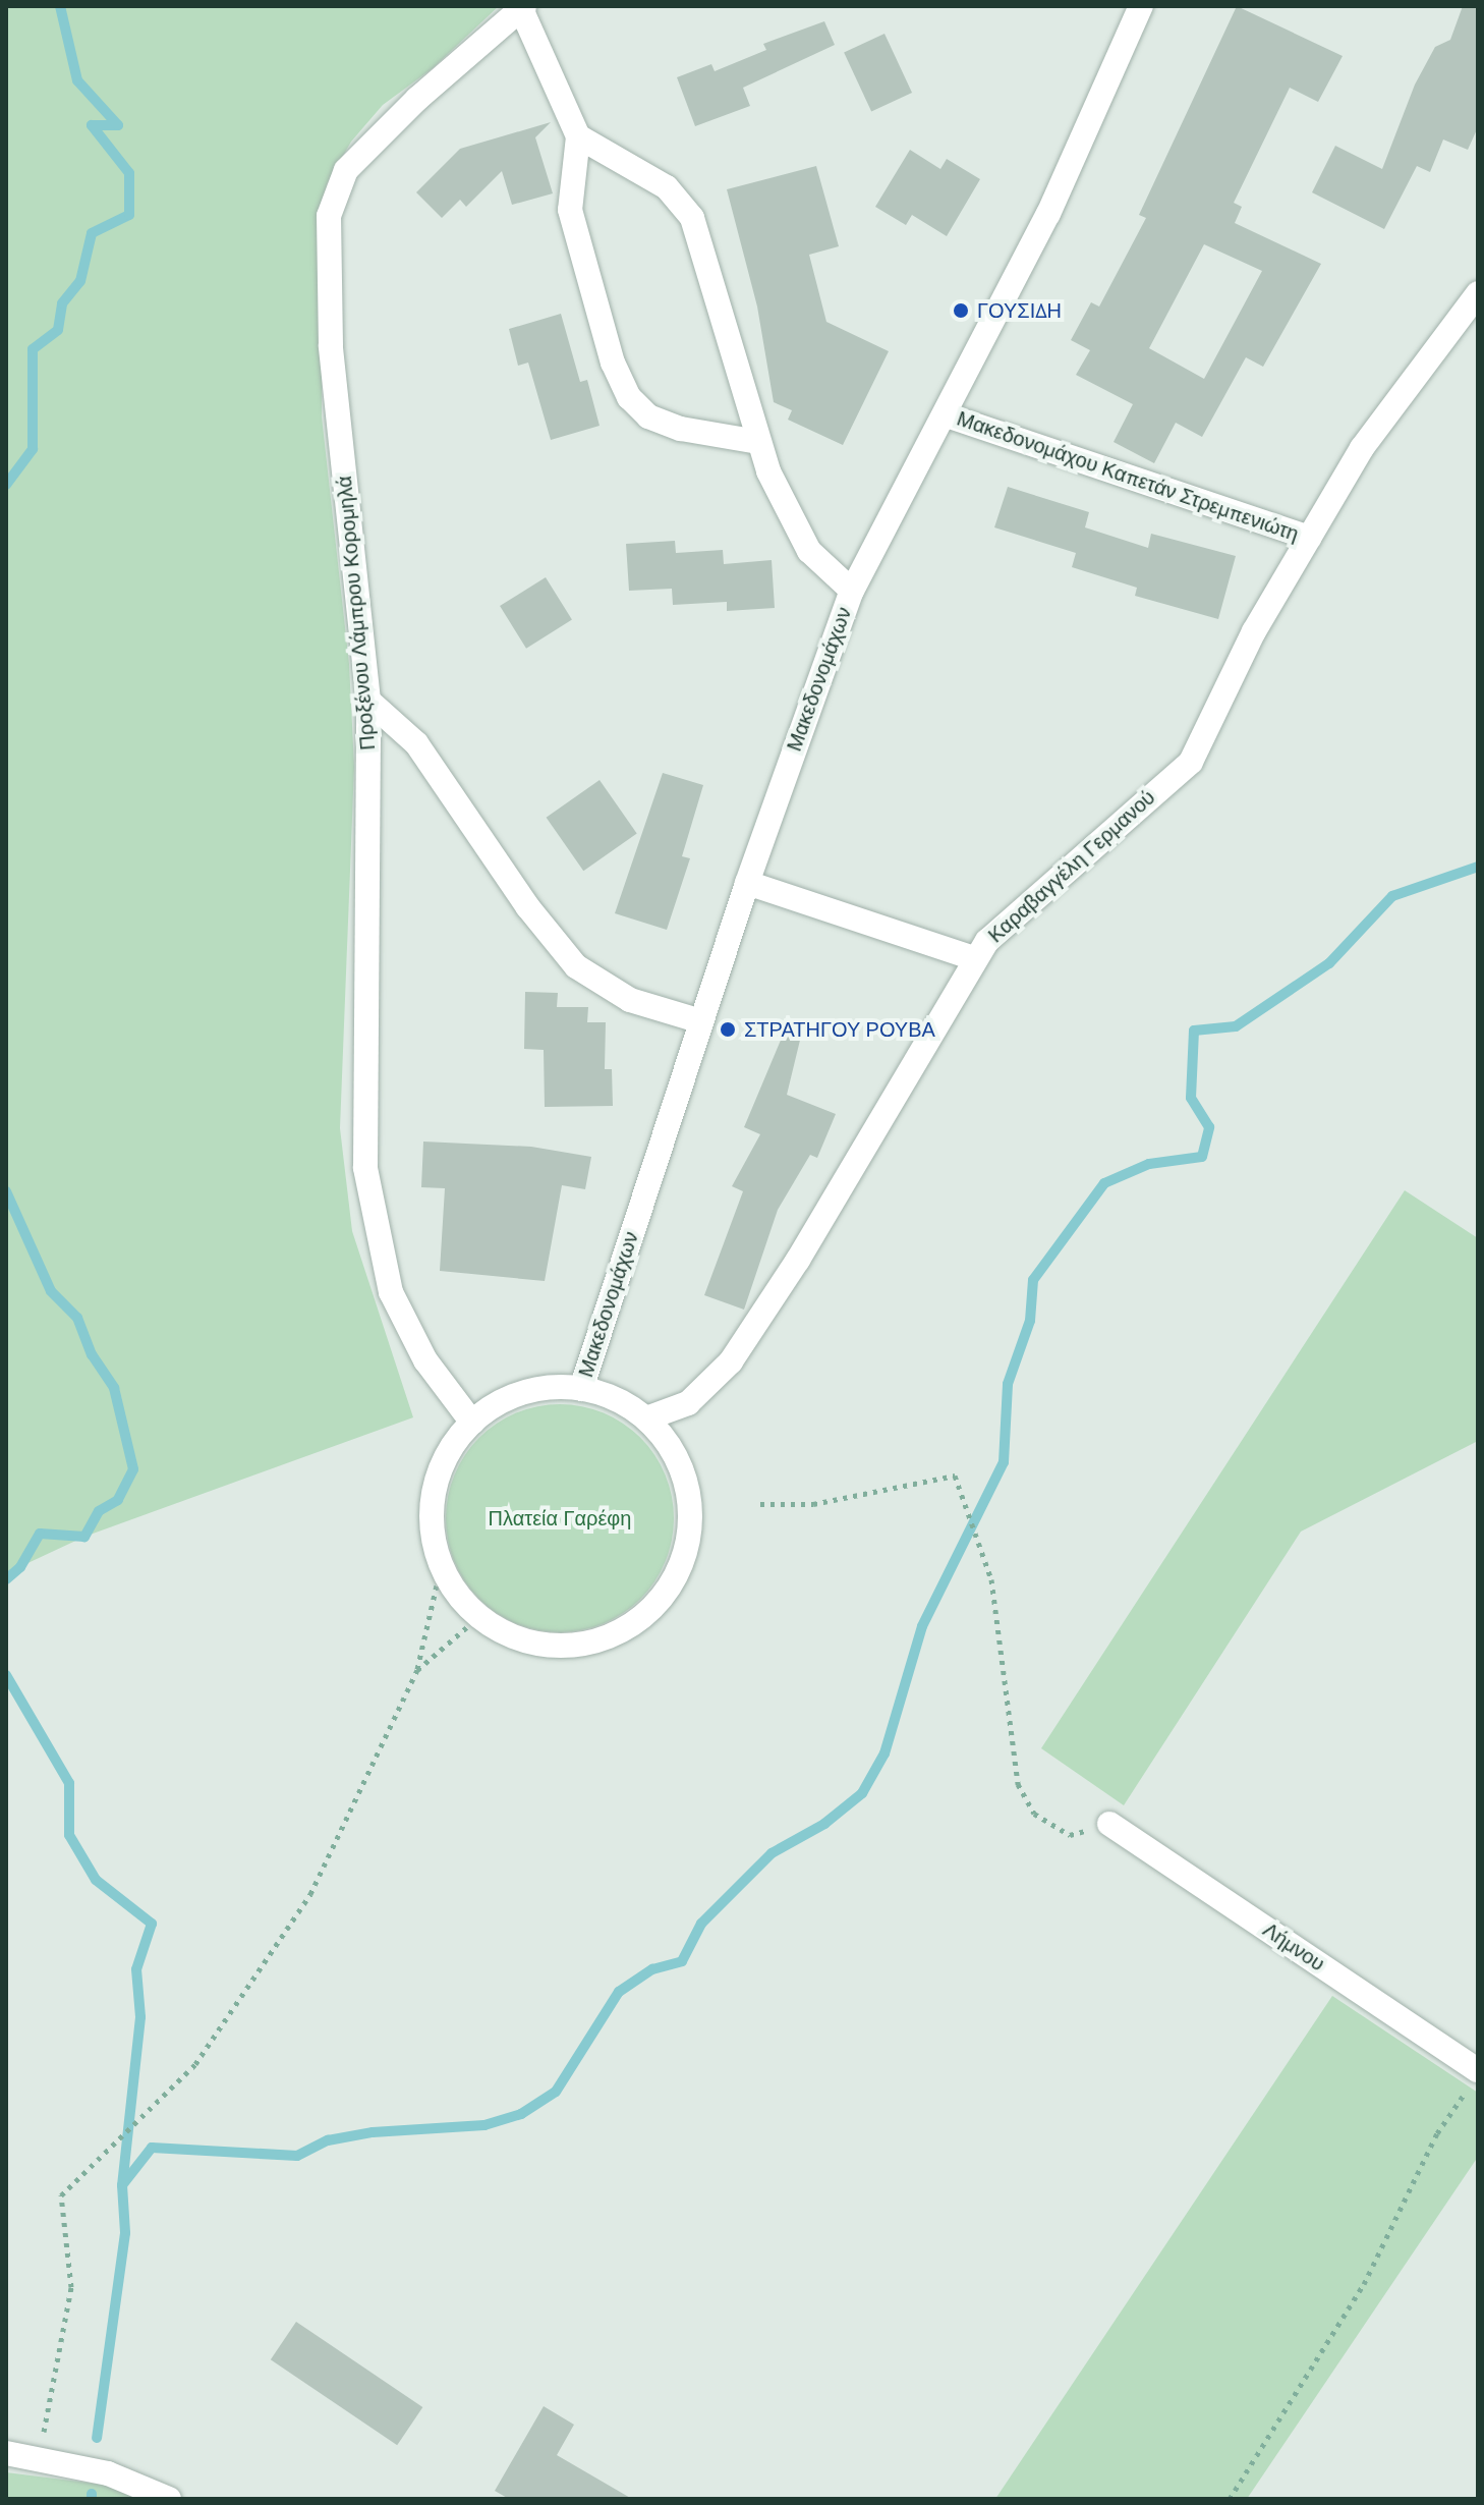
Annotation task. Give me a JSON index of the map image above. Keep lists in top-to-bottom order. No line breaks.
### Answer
{"streets":{"street":["Μακεδονομάχου Καπετάν Στρεμπενιώτη","Προξένου Λάμπρου Κορομηλά","Μακεδονομάχων","Καραβαγγέλη Γερμανού","Λήμνου"]},"crossings":[["Μακεδονομάχου Καπετάν Στρεμπενιώτη","Μακεδονομάχων"],["Μακεδονομάχου Καπετάν Στρεμπενιώτη","Καραβαγγέλη Γερμανού"],["Προξένου Λάμπρου Κορομηλά","Μακεδονομάχων"],["Προξένου Λάμπρου Κορομηλά","Καραβαγγέλη Γερμανού"],["Μακεδονομάχων","Καραβαγγέλη Γερμανού"]],"parks":["Πλατεία Γαρέφη"],"places":["ΓΟΥΣΙΔΗ","ΣΤΡΑΤΗΓΟΥ ΡΟΥΒΑ"]}
